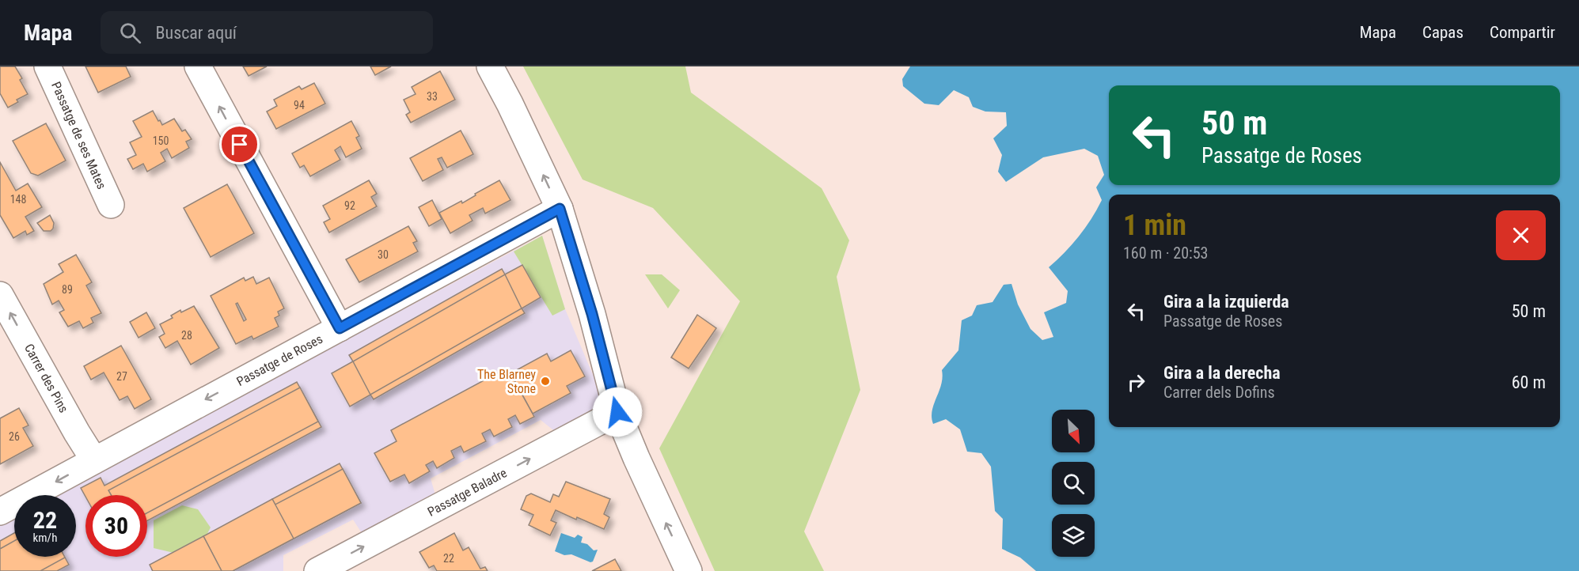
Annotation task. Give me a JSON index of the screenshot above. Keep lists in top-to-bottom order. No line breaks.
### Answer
{"streets":{"street":["Passatge de ses Mates","Passatge de Roses","Carrer des Pins","Passatge Baladre"]},"crossings":[["Passatge de Roses","Carrer des Pins"]],"one_way":["Passatge de Roses","Carrer des Pins","Passatge Baladre"],"places":["The Blarney Stone"],"house_numbers":["33","94","150","148","92","30","89","28","27","26","22"],"north":"bottom right","page":{"header":"Mapa","search":"Buscar aquí","nav":["Mapa","Capas","Compartir"],"turn":["50 m","Passatge de Roses"],"heading":["1 min","160 m · 20:53"],"list":[{"name":"Gira a la izquierda","note":"Passatge de Roses","value":"50 m"},{"name":"Gira a la derecha","note":"Carrer dels Dofins","value":"60 m"}],"speed":"22 km/h","limit":"30"}}
